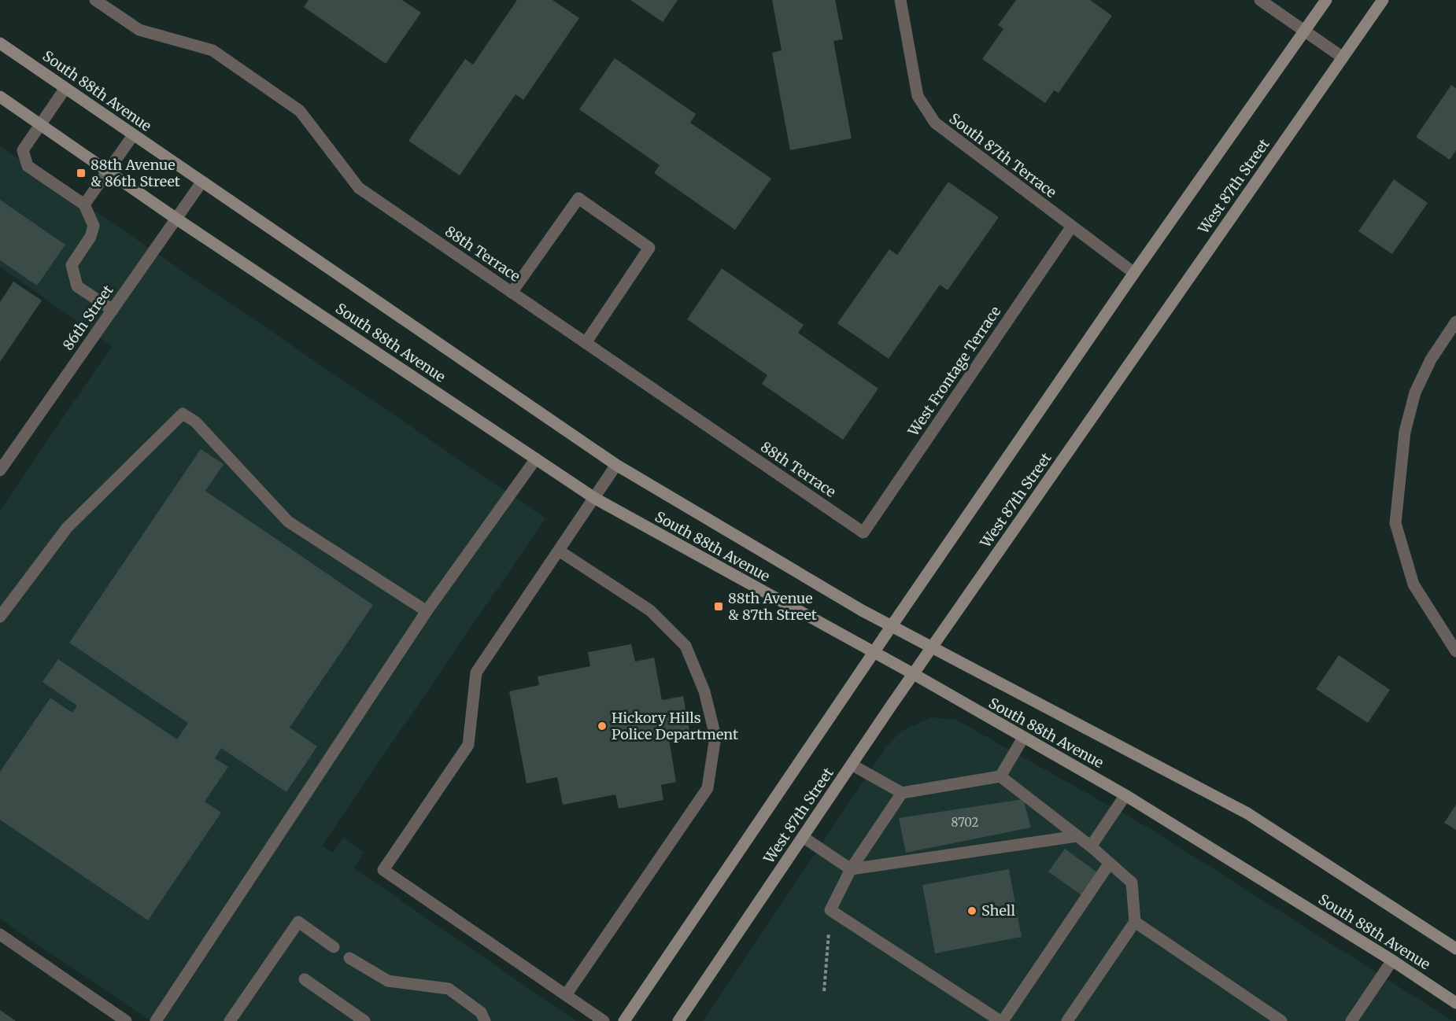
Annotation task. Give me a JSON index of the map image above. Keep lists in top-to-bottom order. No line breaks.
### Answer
{"streets":{"street":["South 88th Avenue","South 87th Terrace","West 87th Street","88th Terrace","86th Street","West Frontage Terrace"]},"crossings":[["South 88th Avenue","West 87th Street"],["South 88th Avenue","86th Street"],["South 87th Terrace","West 87th Street"],["South 87th Terrace","West Frontage Terrace"],["88th Terrace","West Frontage Terrace"]],"places":{"transit":["88th Avenue & 86th Street","88th Avenue & 87th Street"],"other":["Hickory Hills Police Department","Shell"]},"house_numbers":["8702"]}
